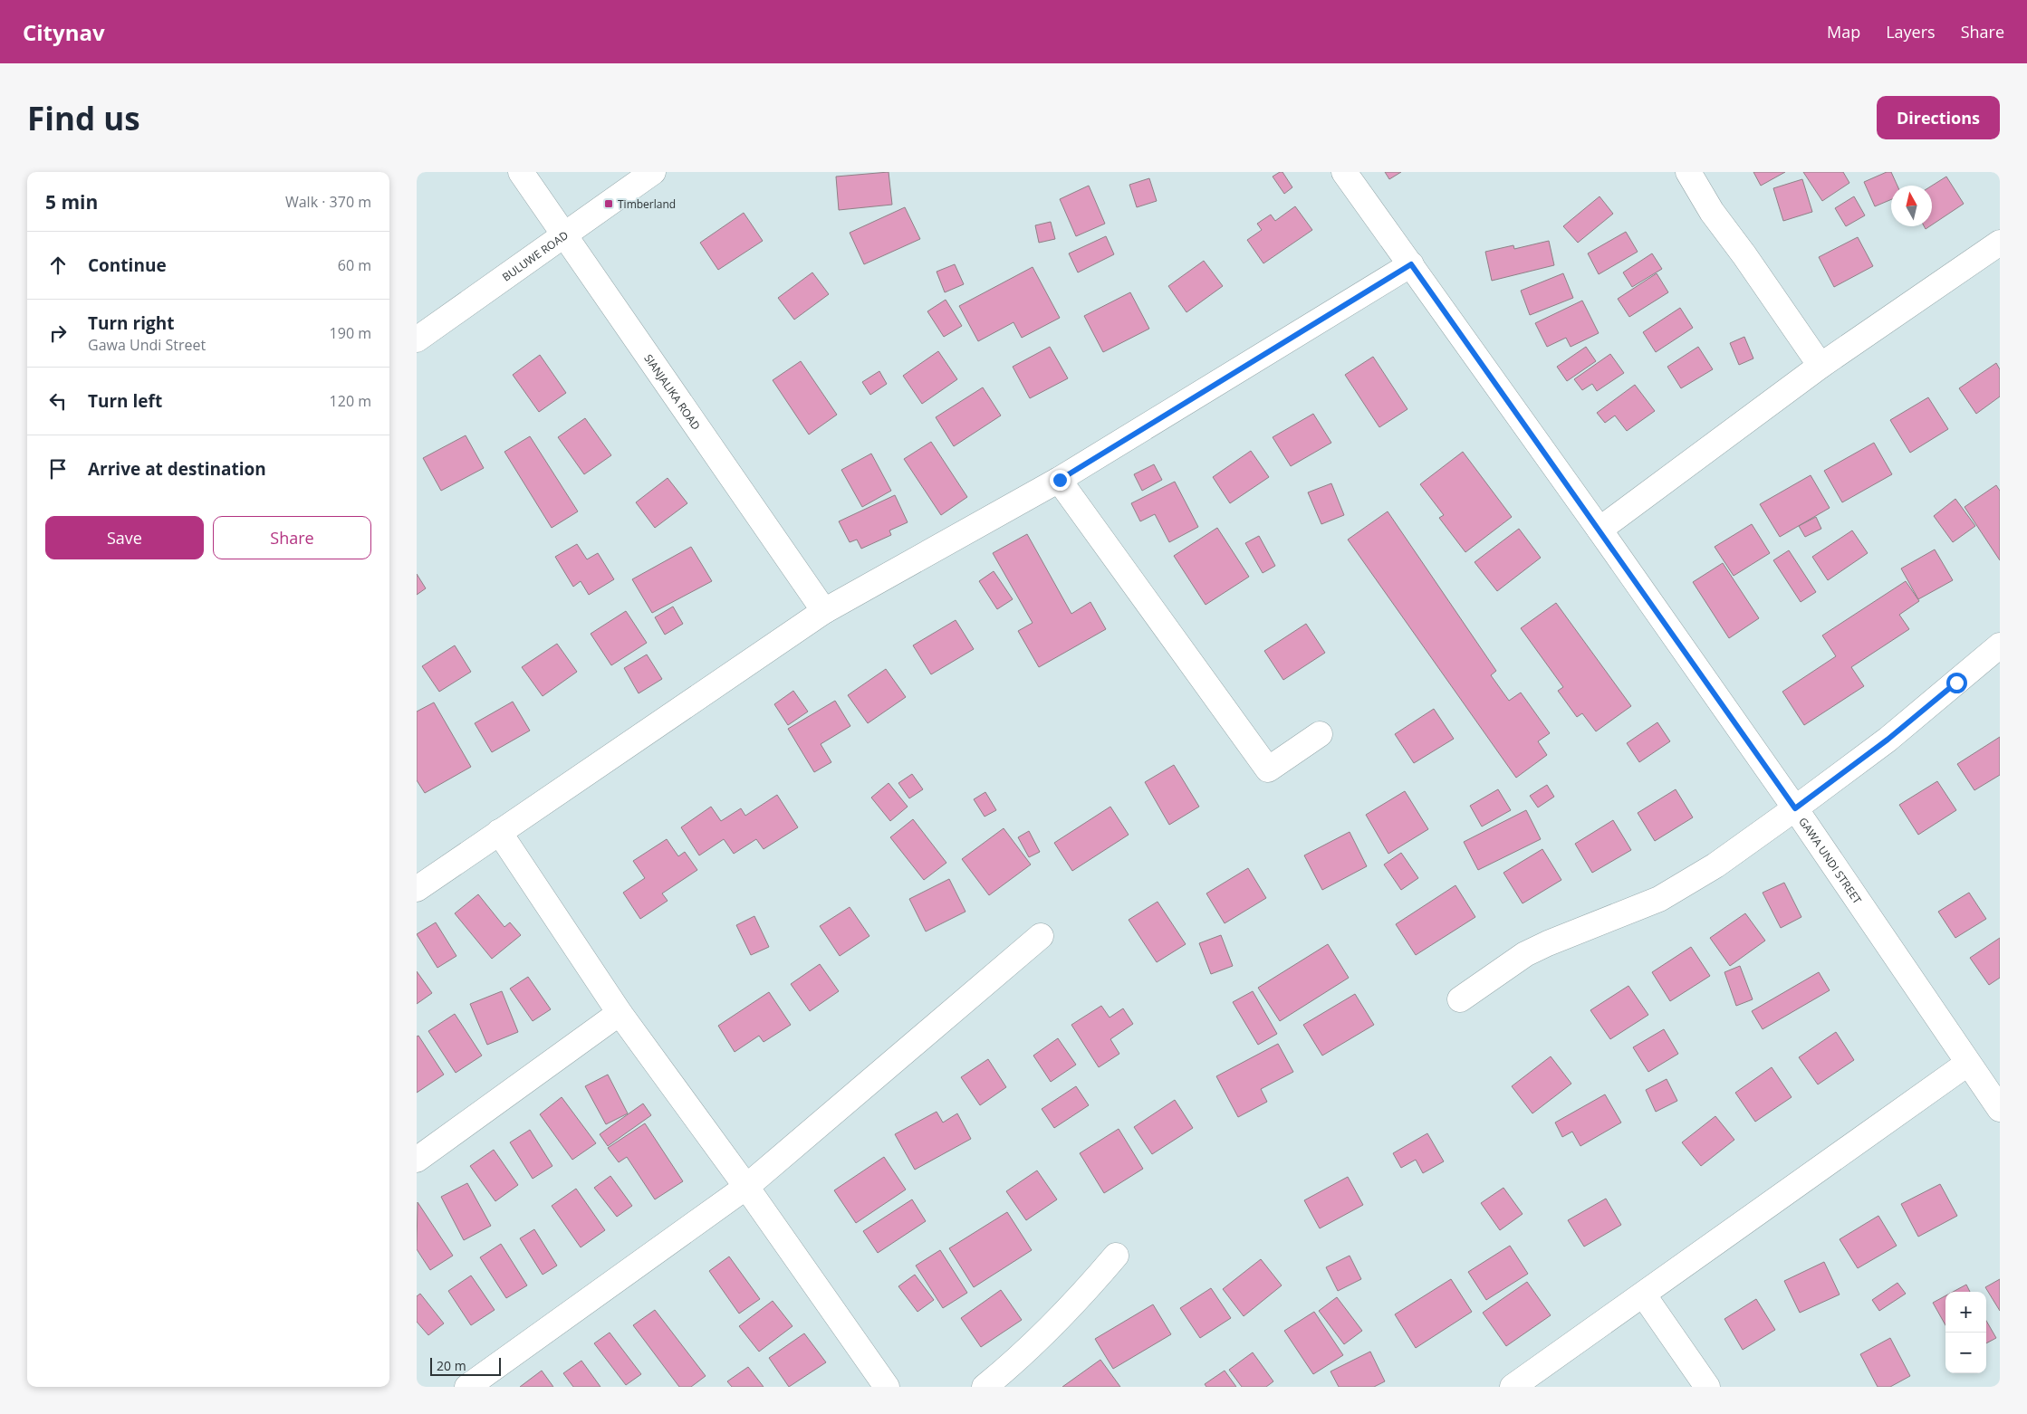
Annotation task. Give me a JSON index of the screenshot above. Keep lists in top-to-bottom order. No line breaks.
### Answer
{"streets":{"street":["BULUWE ROAD","SIANJALIKA ROAD","GAWA UNDI STREET"]},"crossings":[["BULUWE ROAD","SIANJALIKA ROAD"]],"places":{"transit":["Timberland"]},"scale_bar":"20 m","north":"top","page":{"header":"Citynav","nav":["Map","Layers","Share"],"buttons":["Directions",["Save","Share"]],"title":"Find us","heading":["5 min","Walk · 370 m"],"list":[["Continue","60 m"],["Turn right","Gawa Undi Street","190 m"],["Turn left","120 m"],"Arrive at destination"],"map_buttons":["+","−"],"scale":"20 m"}}
